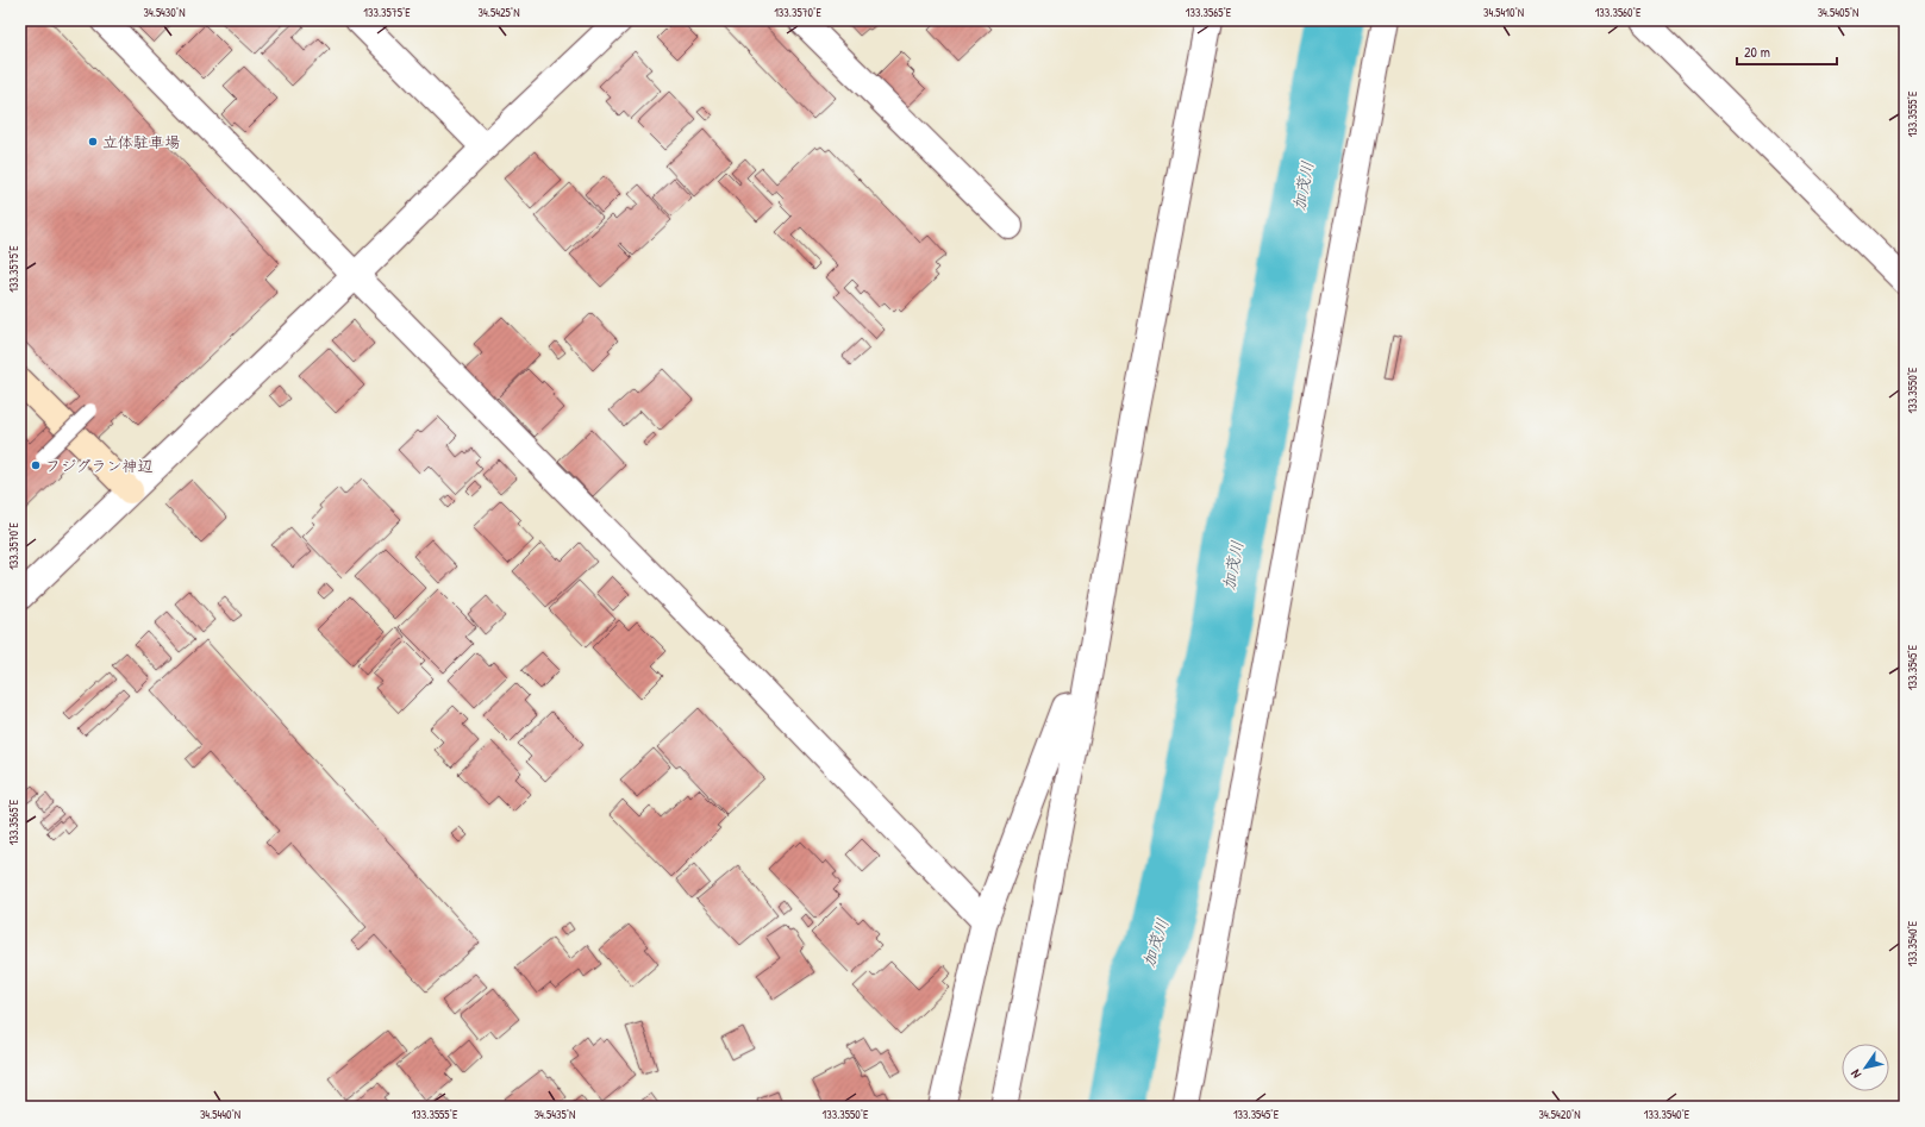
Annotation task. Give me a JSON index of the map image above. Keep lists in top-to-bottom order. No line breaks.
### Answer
{"water":["加茂川"],"places":["立体駐車場","フジグラン神辺"],"scale_bar":"20 m","north":"bottom left","coordinates":["34.5430°N","133.3575°E","34.5425°N","133.3570°E","133.3565°E","34.5410°N","133.3560°E","34.5405°N","133.3555°E","133.3550°E","133.3545°E","133.3540°E","34.5440°N","34.5435°N","34.5420°N"]}
